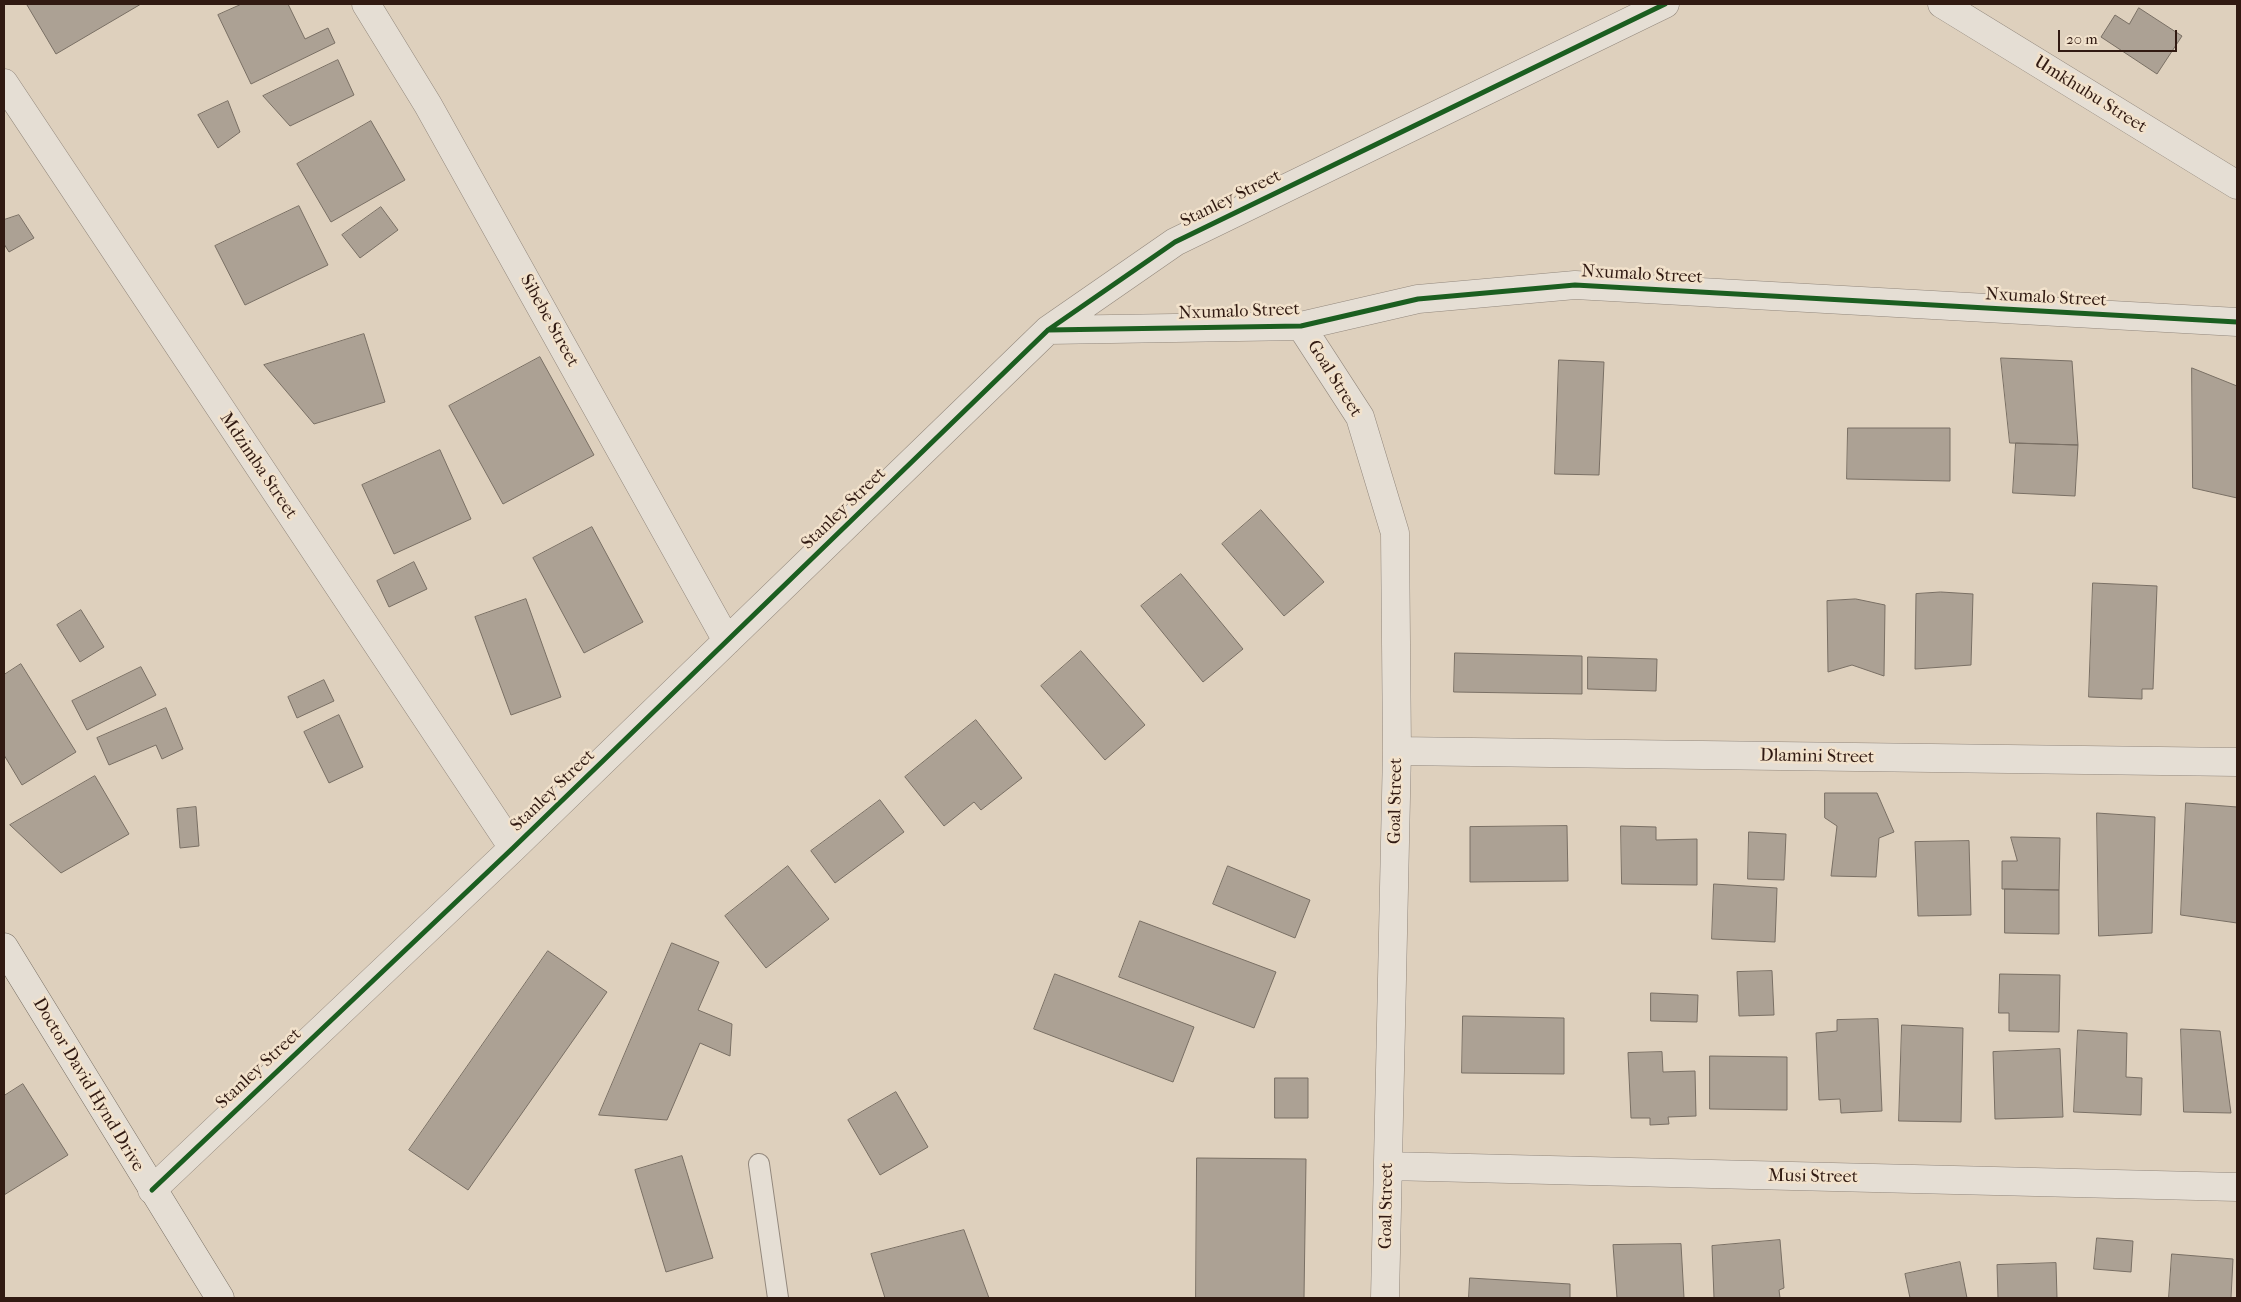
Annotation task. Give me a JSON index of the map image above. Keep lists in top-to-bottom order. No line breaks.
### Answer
{"streets":{"street":["Umkhubu Street","Stanley Street","Nxumalo Street","Sibebe Street","Goal Street","Mdzimba Street","Dlamini Street","Doctor David Hynd Drive","Musi Street"]},"crossings":[["Stanley Street","Nxumalo Street"],["Stanley Street","Sibebe Street"],["Stanley Street","Mdzimba Street"],["Stanley Street","Doctor David Hynd Drive"],["Nxumalo Street","Goal Street"],["Goal Street","Dlamini Street"],["Goal Street","Musi Street"]],"scale_bar":"20 m"}
